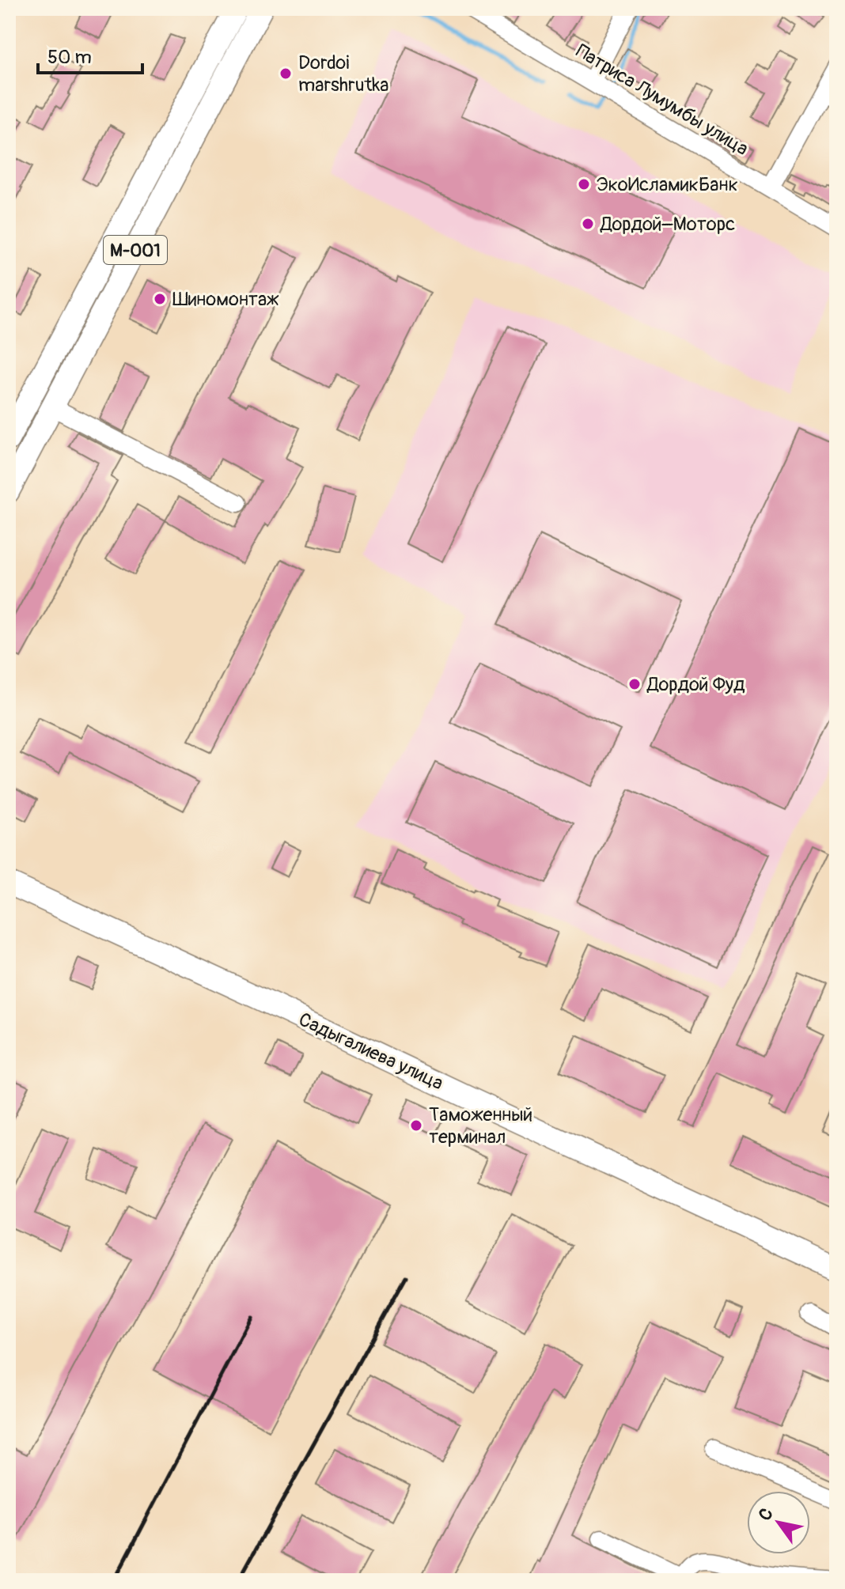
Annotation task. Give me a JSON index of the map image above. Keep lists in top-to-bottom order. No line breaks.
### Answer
{"streets":{"main road":["M-001","Садыгалиева улица"],"street":["Патриса Лумумбы улица"]},"places":["Dordoi marshrutka","ЭкоИсламикБанк","Дордой–Моторс","Шиномонтаж","Дордой Фуд","Таможенный терминал"],"scale_bar":"50 m","north":"top left"}
